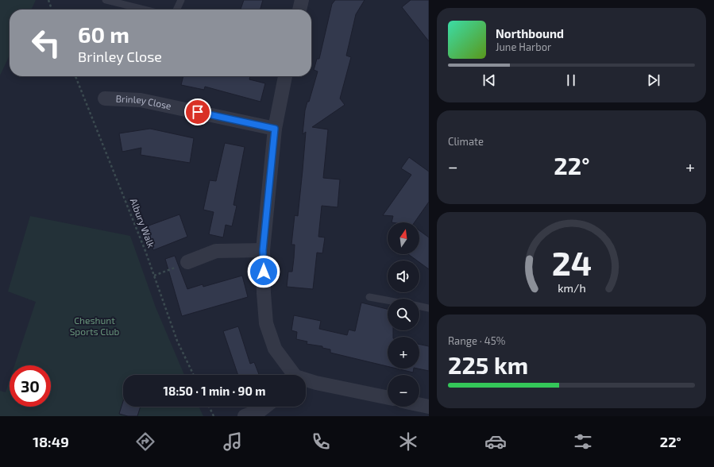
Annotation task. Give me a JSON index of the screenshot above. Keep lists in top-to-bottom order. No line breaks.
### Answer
{"streets":{"street":["Brinley Close"],"path":["Albury Walk"]},"parks":["Cheshunt Sports Club"],"north":"top","page":{"turn":["60 m","Brinley Close"],"song":["Northbound","June Harbor"],"tile":["Climate",["Range · 45%","225 km"]],"heat":["−","22°","+"],"map_buttons":["+","−"],"limit":"30","trip":"18:50 · 1 min · 90 m","tabs":["18:49","22°"],"gauge":["24","km/h"]}}
